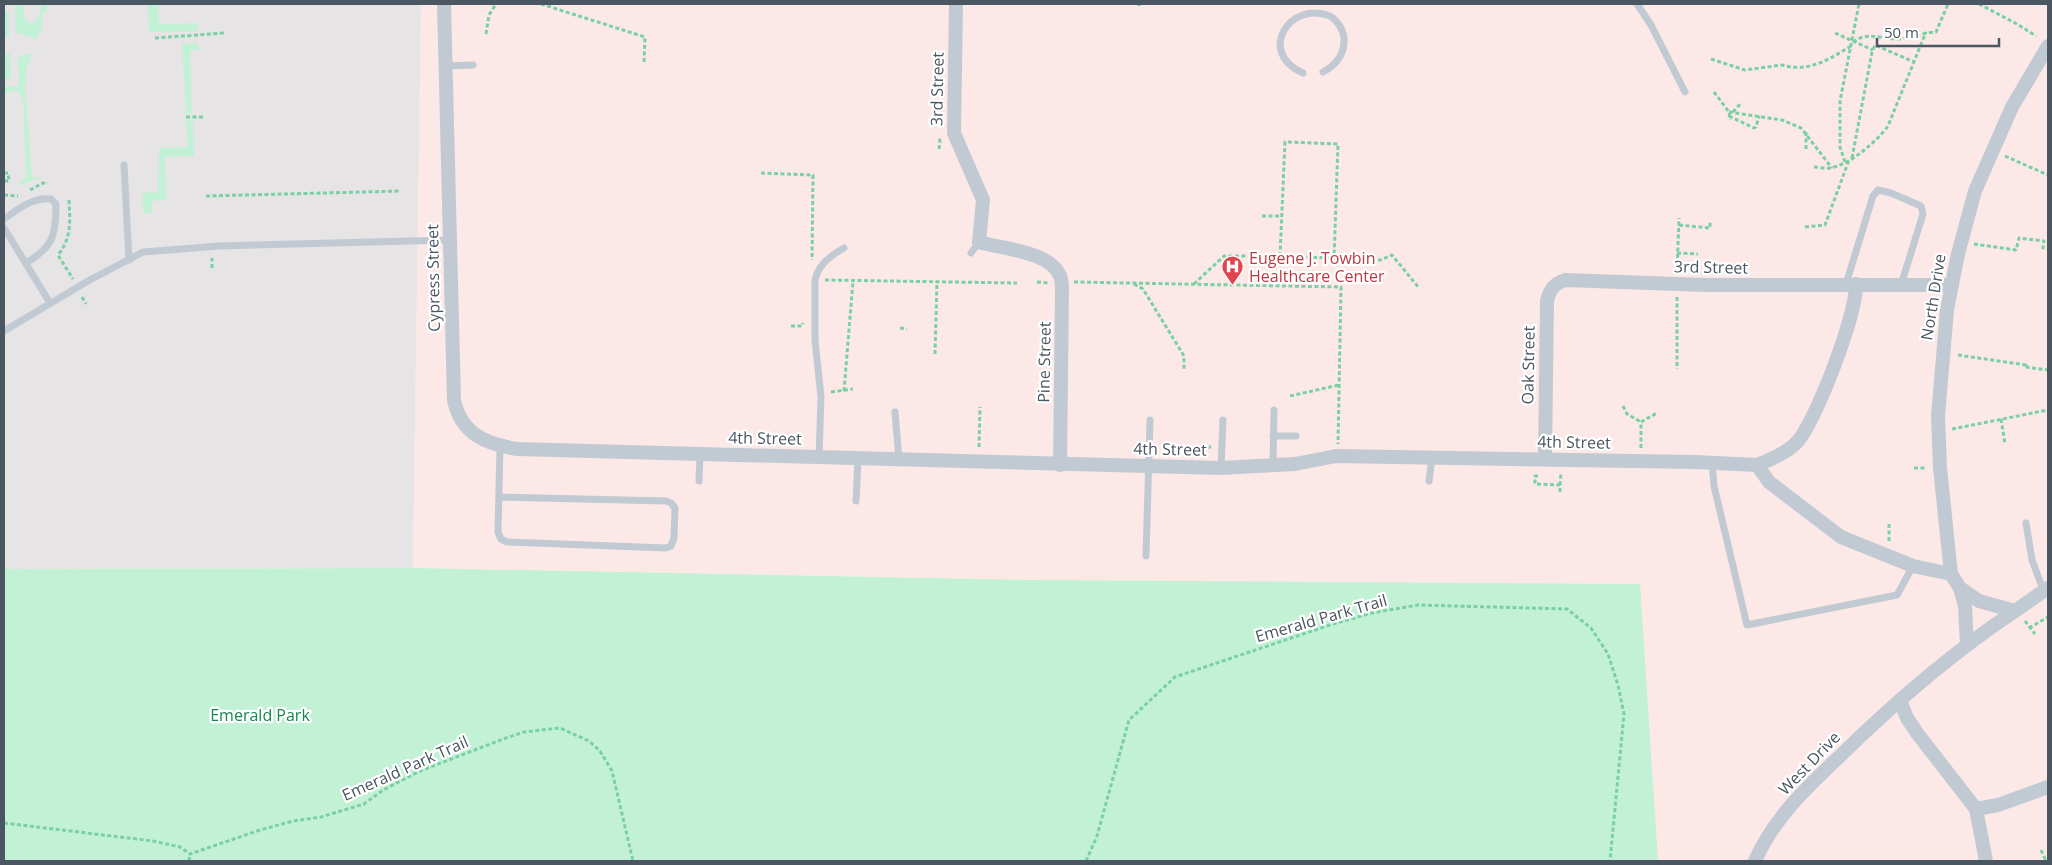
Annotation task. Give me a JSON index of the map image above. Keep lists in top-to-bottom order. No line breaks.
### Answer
{"streets":{"street":["3rd Street","Cypress Street","North Drive","Pine Street","Oak Street","4th Street","West Drive"],"path":["Emerald Park Trail"]},"crossings":[["3rd Street","North Drive"],["3rd Street","Pine Street"],["3rd Street","Oak Street"],["Cypress Street","4th Street"],["North Drive","West Drive"],["Pine Street","4th Street"],["Oak Street","4th Street"]],"parks":["Emerald Park"],"places":{"hospital":["Eugene J. Towbin Healthcare Center"]},"scale_bar":"50 m"}
